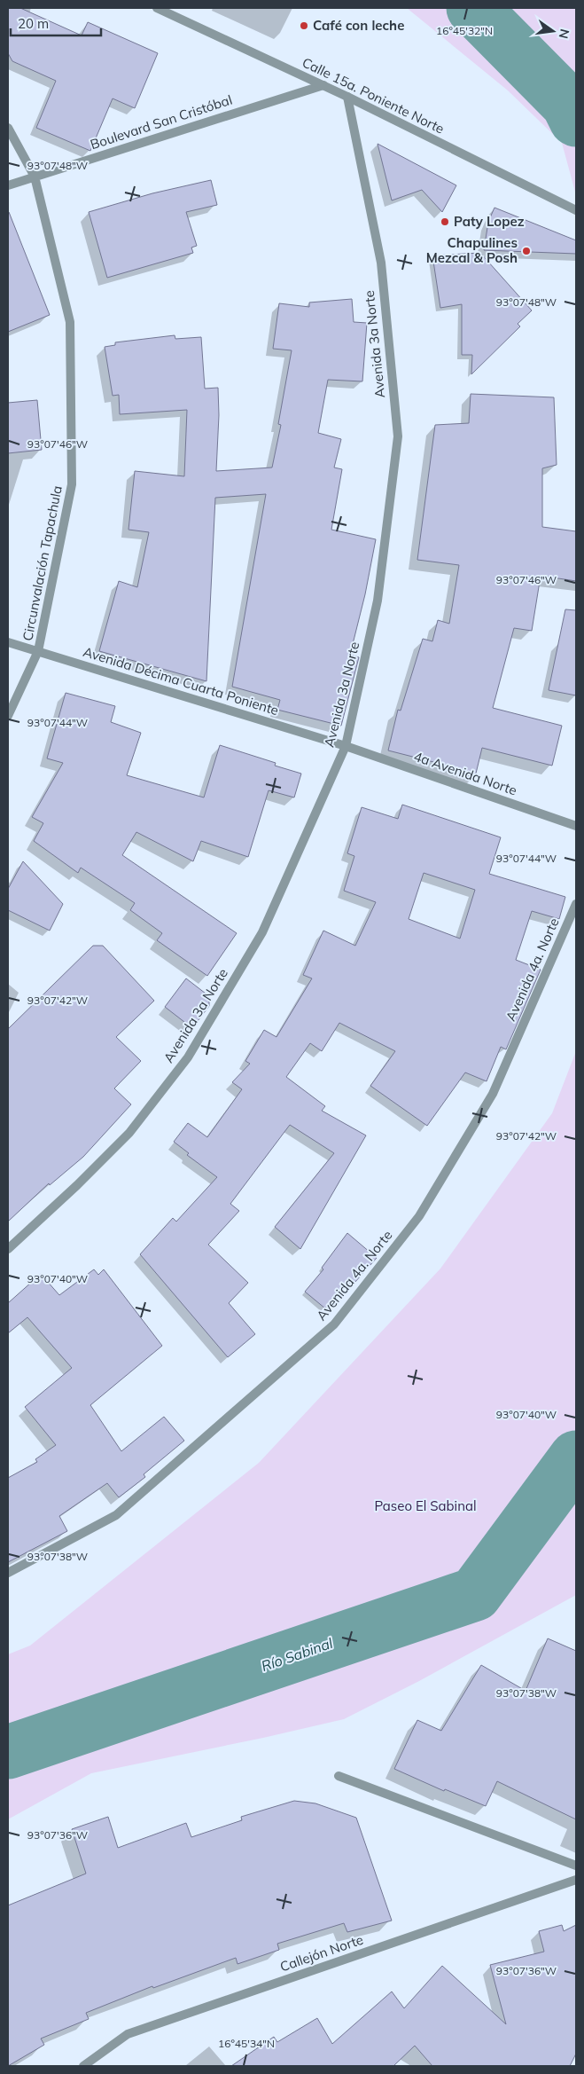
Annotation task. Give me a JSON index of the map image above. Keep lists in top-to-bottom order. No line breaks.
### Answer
{"streets":{"street":["Calle 15a. Poniente Norte","Boulevard San Cristóbal","Avenida 3a Norte","Circunvalación Tapachula","Avenida Décima Cuarta Poniente","4a Avenida Norte","Avenida 4a. Norte","Callejón Norte"]},"crossings":[["Calle 15a. Poniente Norte","Boulevard San Cristóbal"],["Calle 15a. Poniente Norte","Avenida 3a Norte"],["Boulevard San Cristóbal","Circunvalación Tapachula"],["Avenida 3a Norte","Avenida Décima Cuarta Poniente"],["Avenida 3a Norte","4a Avenida Norte"],["Circunvalación Tapachula","Avenida Décima Cuarta Poniente"],["Avenida Décima Cuarta Poniente","4a Avenida Norte"]],"water":["Río Sabinal"],"parks":["Paseo El Sabinal"],"places":["Café con leche","Paty Lopez","Chapulines Mezcal & Posh"],"scale_bar":"20 m","north":"right","coordinates":["16°45'32\"N","93°07'48\"W","93°07'46\"W","93°07'44\"W","93°07'42\"W","93°07'40\"W","93°07'38\"W","93°07'36\"W","16°45'34\"N"]}
